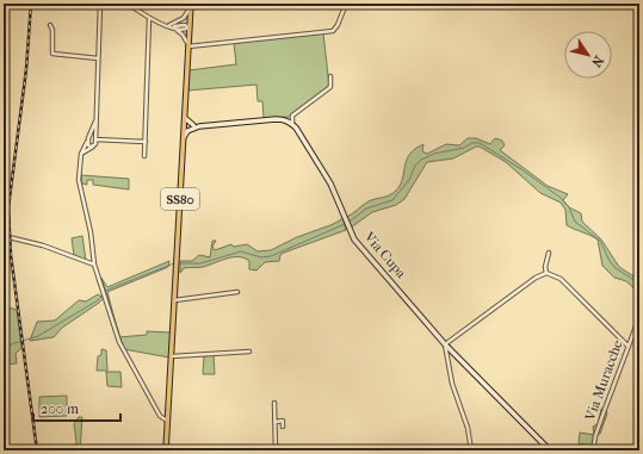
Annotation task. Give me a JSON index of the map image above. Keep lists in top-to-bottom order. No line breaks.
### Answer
{"streets":{"main road":["SS80"],"street":["Via Cupa","Via Muracche"]},"scale_bar":"200 m","north":"bottom right"}
